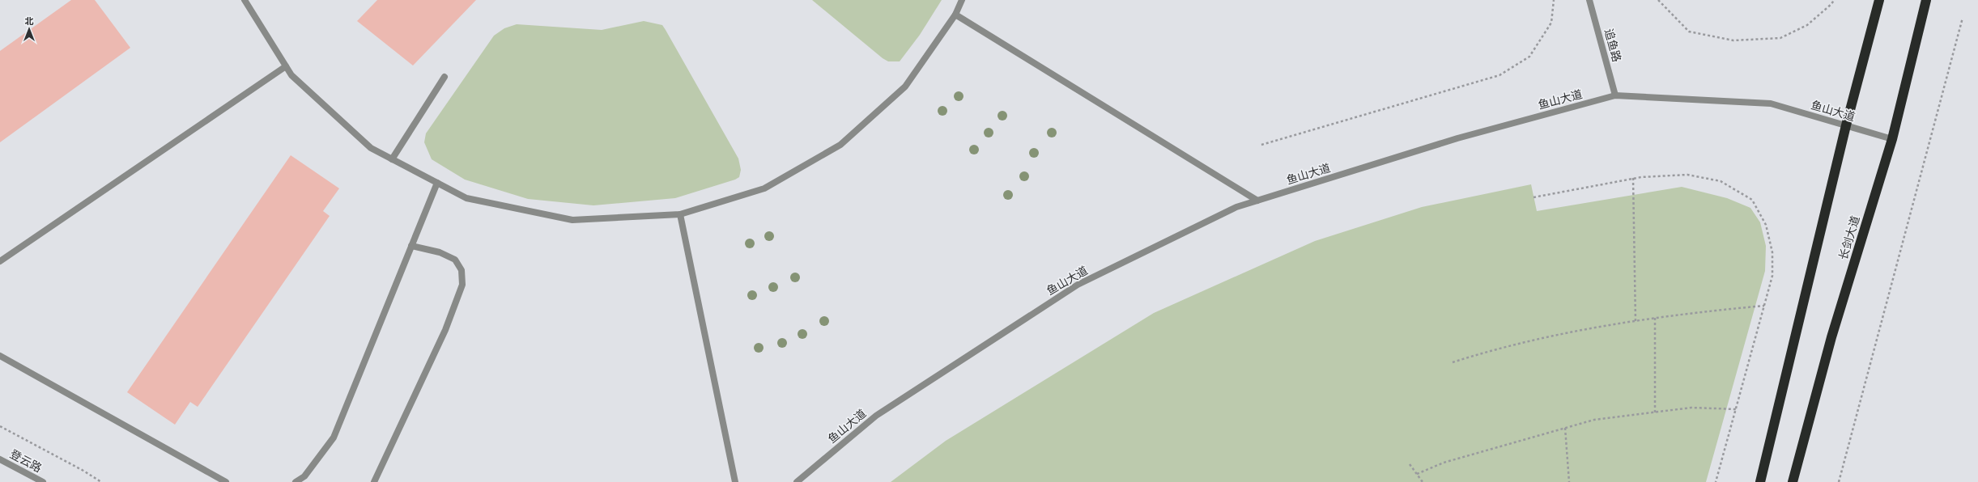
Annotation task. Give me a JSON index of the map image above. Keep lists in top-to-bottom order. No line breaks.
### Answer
{"streets":{"highway":["长剑大道"],"street":["追鱼路","鱼山大道","登云路"]},"crossings":[["追鱼路","鱼山大道"],["鱼山大道","长剑大道"]],"north":"top"}
